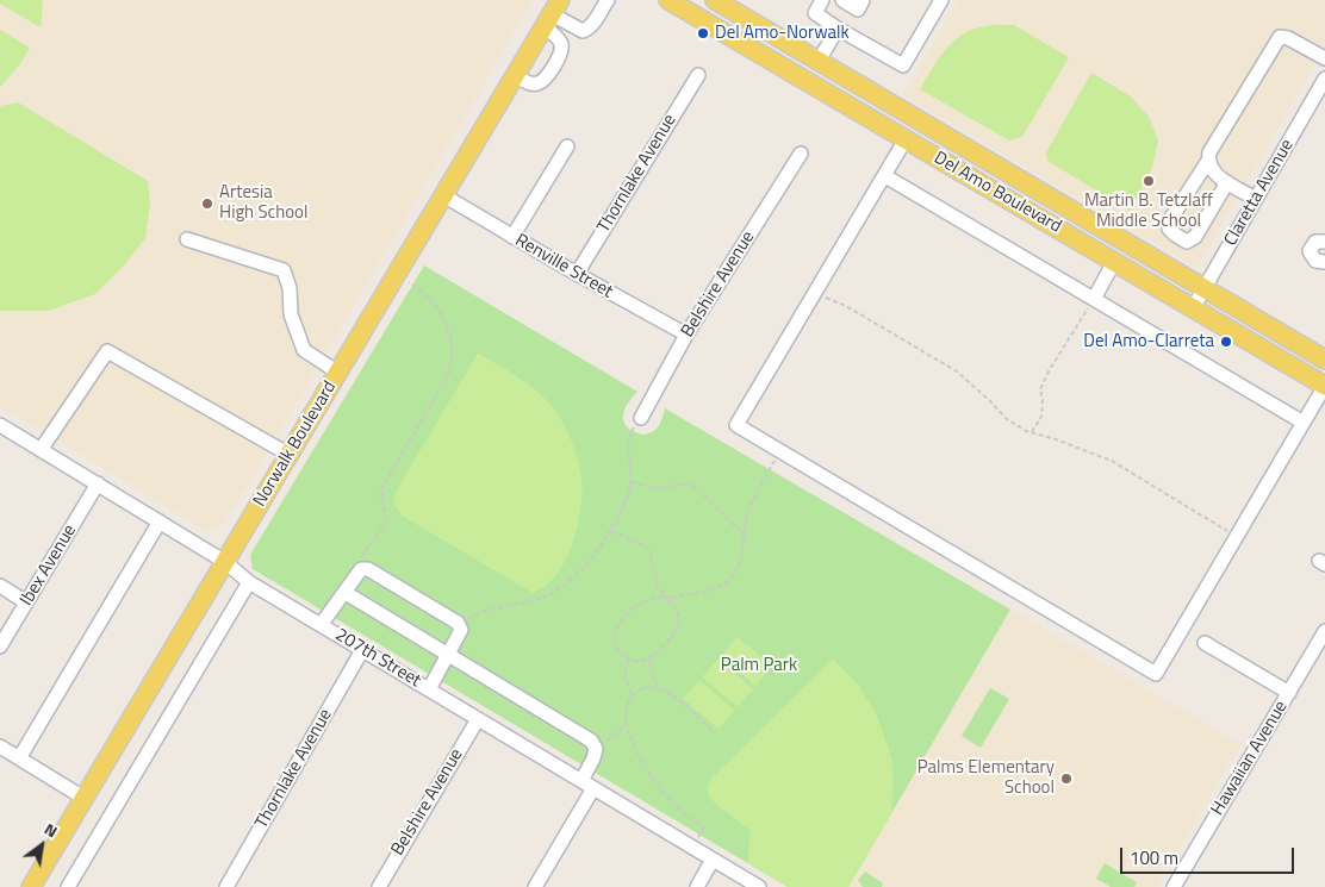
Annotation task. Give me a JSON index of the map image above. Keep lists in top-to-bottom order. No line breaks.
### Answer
{"streets":{"main road":["Del Amo Boulevard","Norwalk Boulevard"],"street":["Thornlake Avenue","Claretta Avenue","Renville Street","Belshire Avenue","Ibex Avenue","207th Street","Hawaiian Avenue"]},"crossings":[["Thornlake Avenue","Renville Street"],["Thornlake Avenue","207th Street"],["Del Amo Boulevard","Claretta Avenue"],["Renville Street","Belshire Avenue"],["Renville Street","Norwalk Boulevard"],["Belshire Avenue","207th Street"],["Norwalk Boulevard","207th Street"],["Ibex Avenue","207th Street"]],"parks":["Palm Park"],"places":["Del Amo-Norwalk","Martin B. Tetzlaff Middle School","Artesia High School","Del Amo-Clarreta","Palms Elementary School"],"scale_bar":"100 m","north":"top right"}
